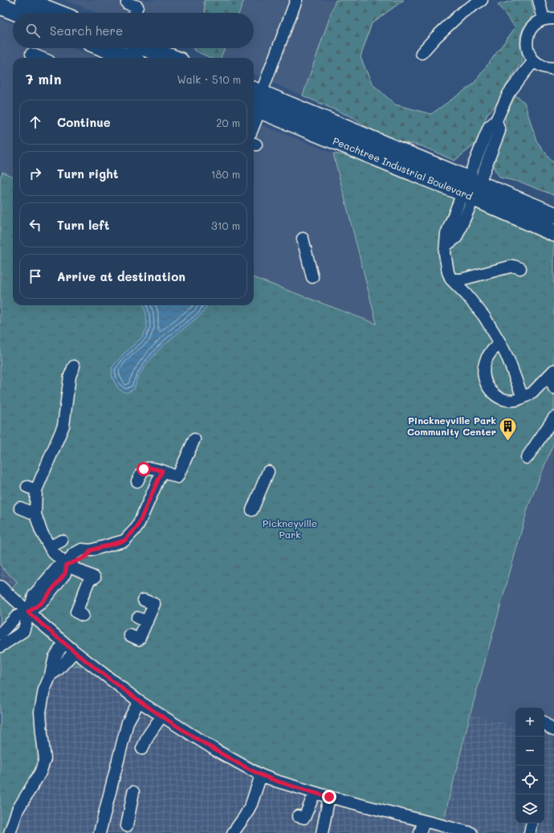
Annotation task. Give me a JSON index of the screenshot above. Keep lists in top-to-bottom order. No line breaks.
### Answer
{"streets":{"highway":["Peachtree Industrial Boulevard"]},"parks":["Pickneyville Park"],"places":{"building":["Pinckneyville Park Community Center"]},"page":{"search":"Search here","heading":["7 min","Walk · 510 m"],"list":[["Continue","20 m"],["Turn right","180 m"],["Turn left","310 m"],"Arrive at destination"],"map_buttons":["+","−"]}}
